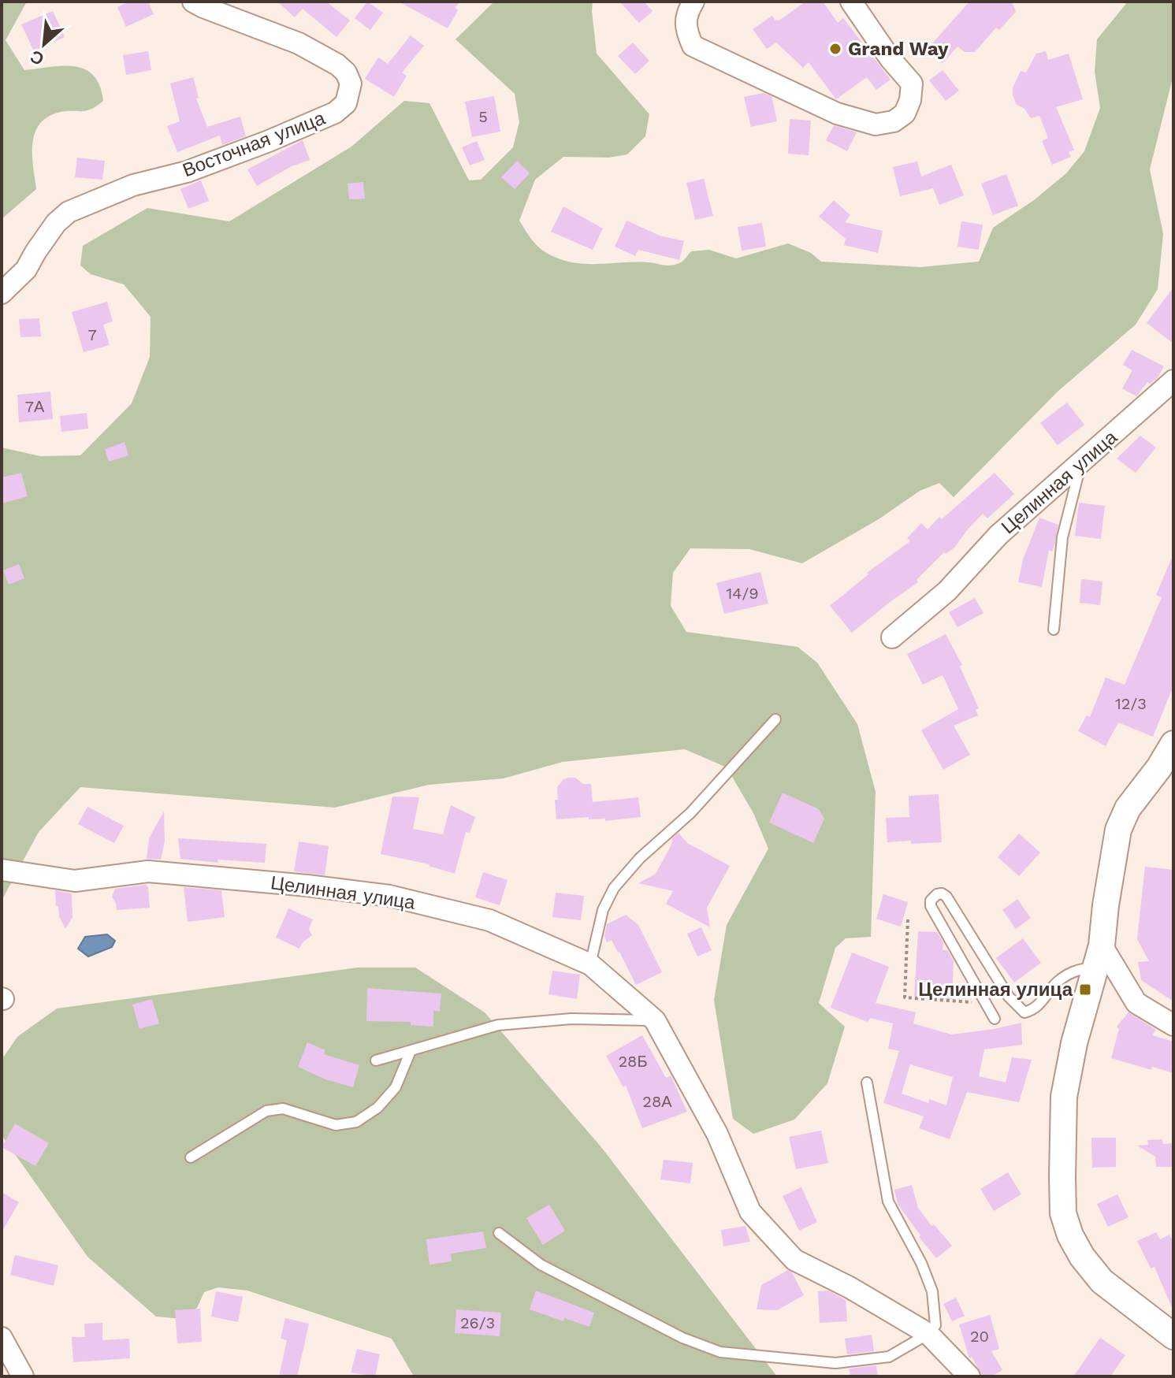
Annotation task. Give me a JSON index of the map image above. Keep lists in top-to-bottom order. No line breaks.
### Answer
{"streets":{"street":["Восточная улица","Целинная улица"]},"places":{"other":["Grand Way"],"transit":["Целинная улица"]},"house_numbers":["5","7","7А","14/9","12/3","28Б","28А","26/3","20"],"north":"bottom left"}
